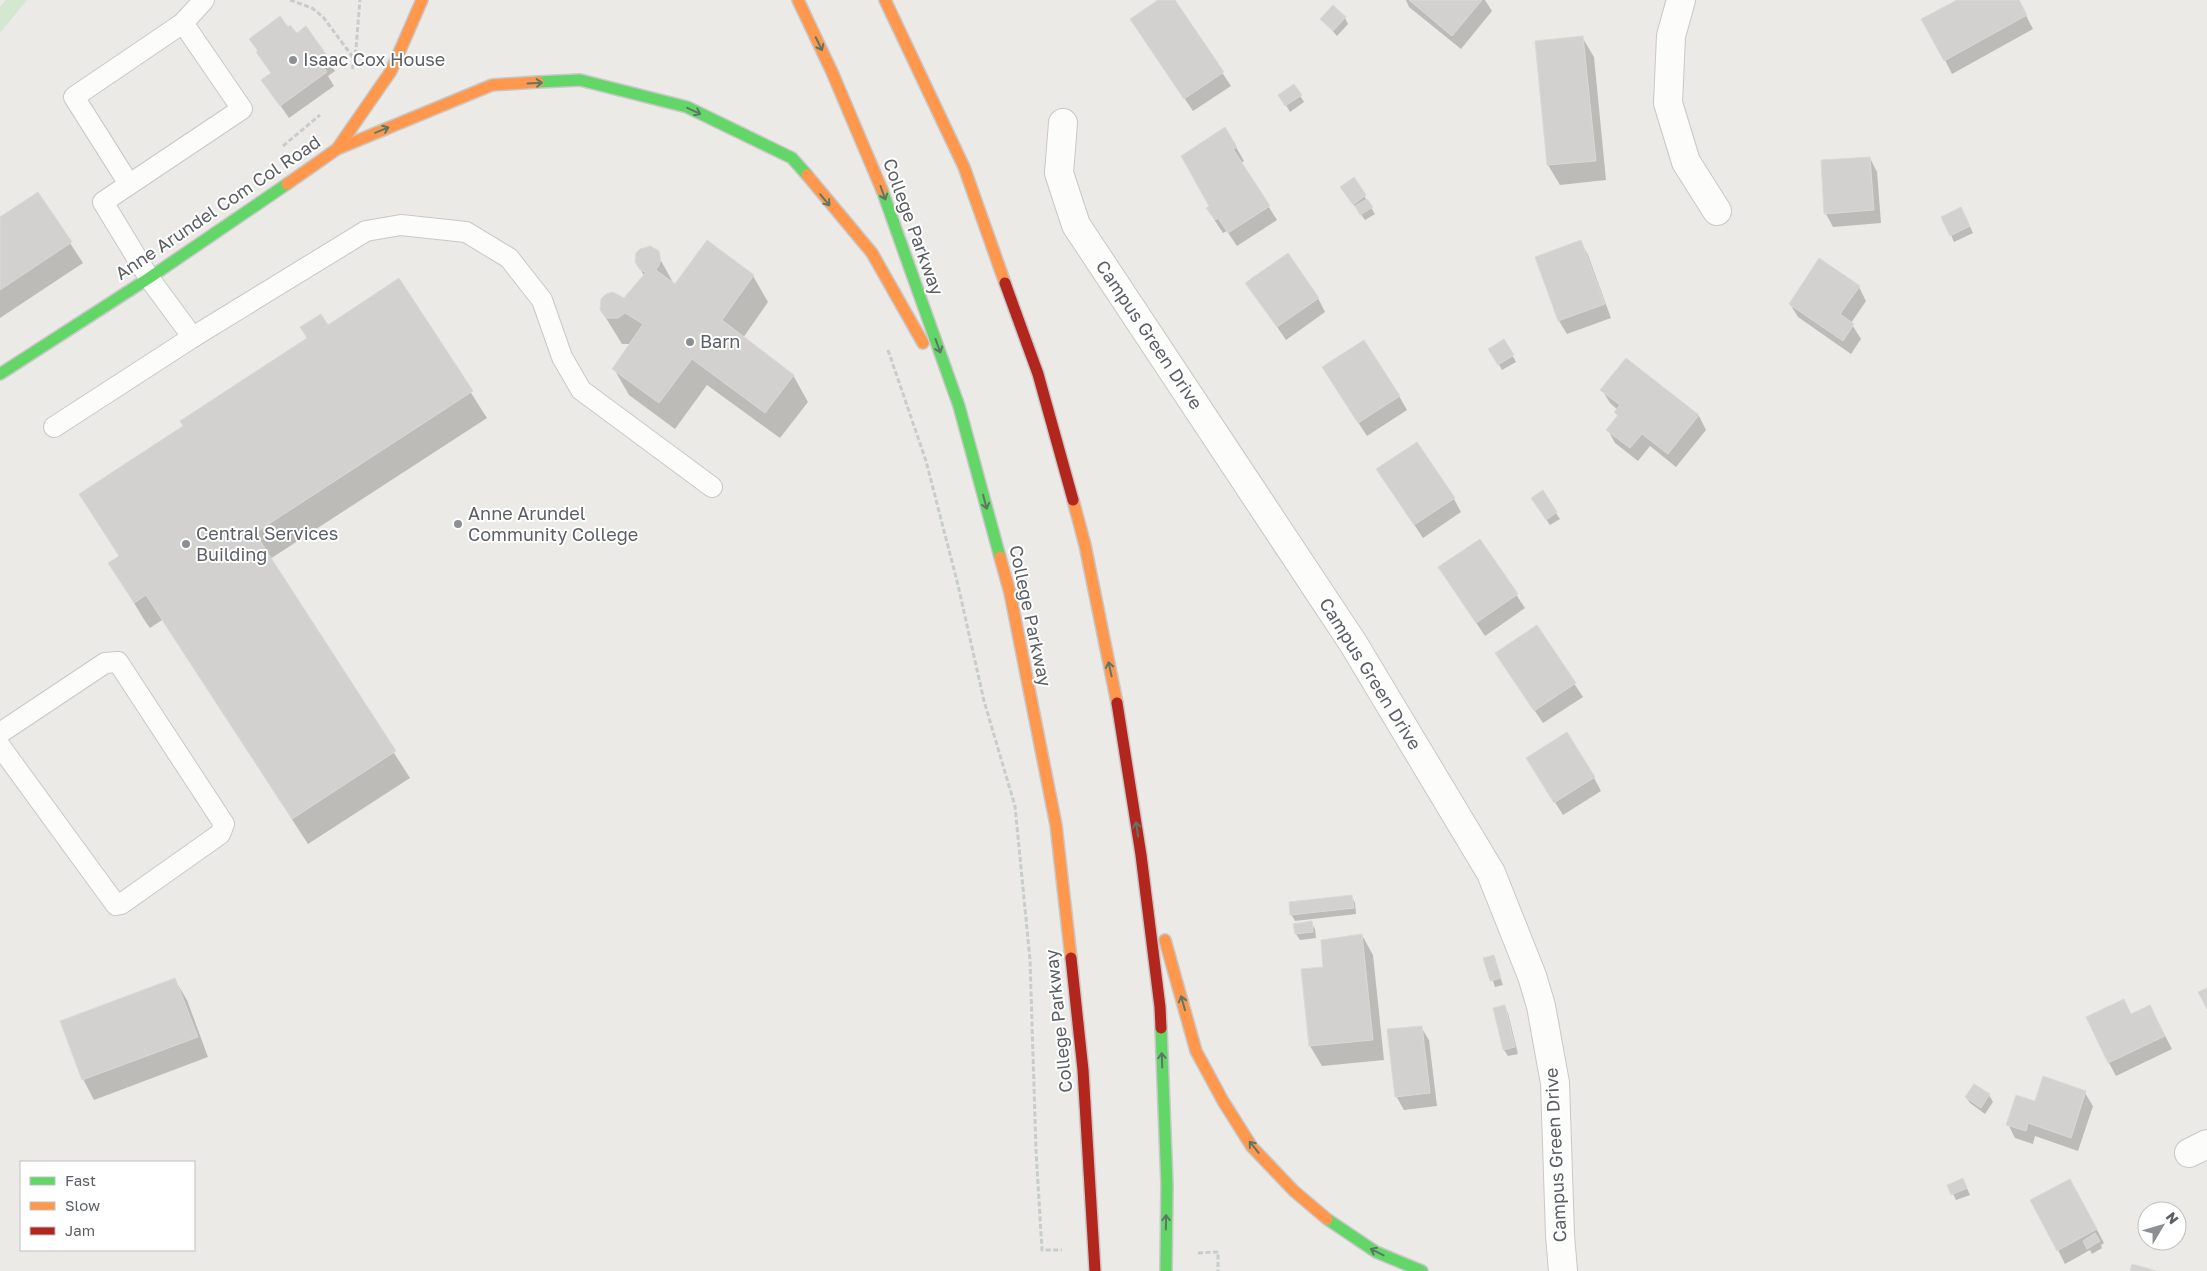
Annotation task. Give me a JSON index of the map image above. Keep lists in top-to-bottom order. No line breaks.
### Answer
{"streets":{"main road":["Anne Arundel Com Col Road","College Parkway"],"street":["Campus Green Drive"]},"places":["Isaac Cox House","Barn","Anne Arundel Community College","Central Services Building"],"legend":["Fast","Slow","Jam"],"north":"top right"}
